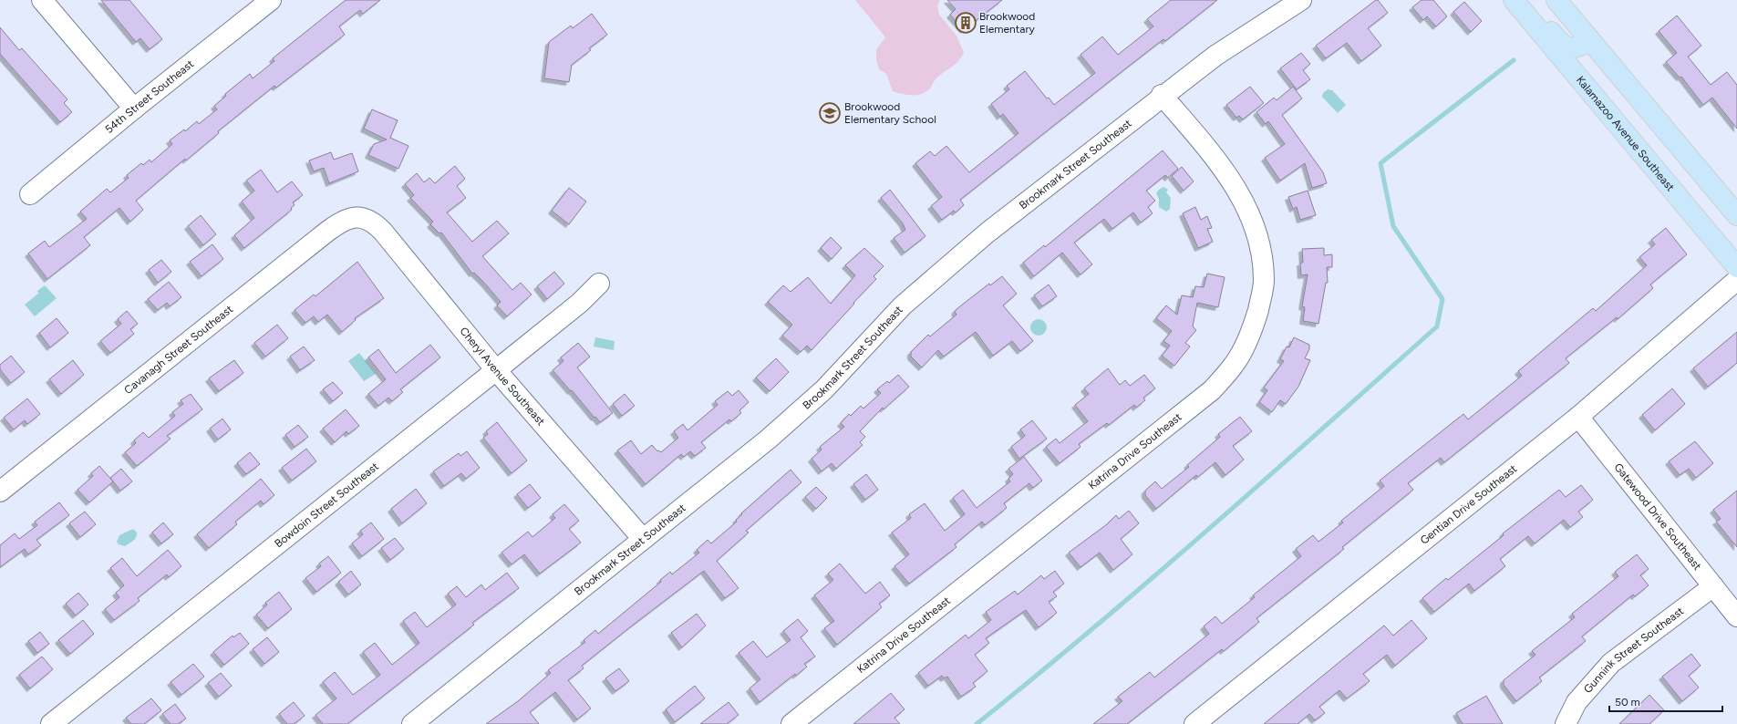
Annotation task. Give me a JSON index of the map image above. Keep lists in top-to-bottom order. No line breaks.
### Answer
{"streets":{"main road":["Kalamazoo Avenue Southeast"],"street":["54th Street Southeast","Brookmark Street Southeast","Cavanagh Street Southeast","Cheryl Avenue Southeast","Katrina Drive Southeast","Bowdoin Street Southeast","Gentian Drive Southeast","Gatewood Drive Southeast","Gunnink Street Southeast"]},"crossings":[["Brookmark Street Southeast","Cheryl Avenue Southeast"],["Brookmark Street Southeast","Katrina Drive Southeast"],["Cavanagh Street Southeast","Cheryl Avenue Southeast"],["Cheryl Avenue Southeast","Bowdoin Street Southeast"],["Gentian Drive Southeast","Gatewood Drive Southeast"],["Gatewood Drive Southeast","Gunnink Street Southeast"]],"places":{"building":["Brookwood Elementary"],"school or university":["Brookwood Elementary School"]},"scale_bar":"50 m"}
